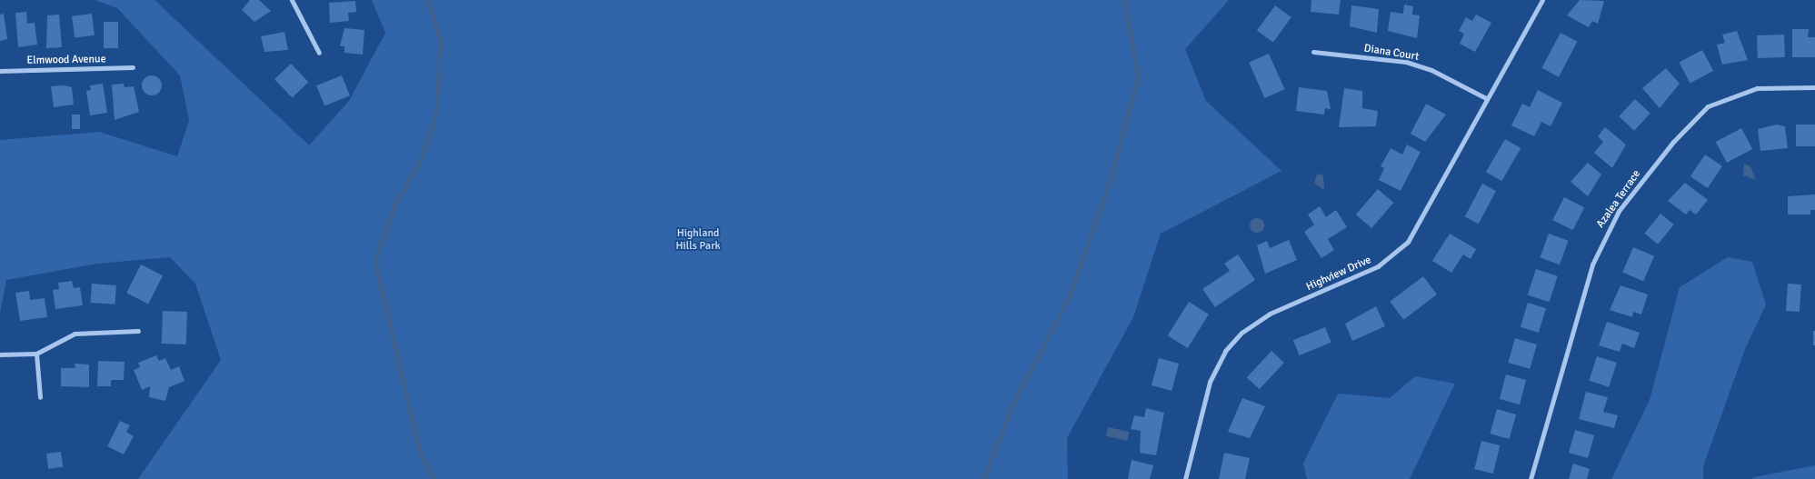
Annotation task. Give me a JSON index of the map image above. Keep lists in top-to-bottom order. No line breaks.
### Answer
{"streets":{"street":["Diana Court","Elmwood Avenue","Azalea Terrace","Highview Drive"]},"crossings":[["Diana Court","Highview Drive"]],"parks":["Highland Hills Park"]}
